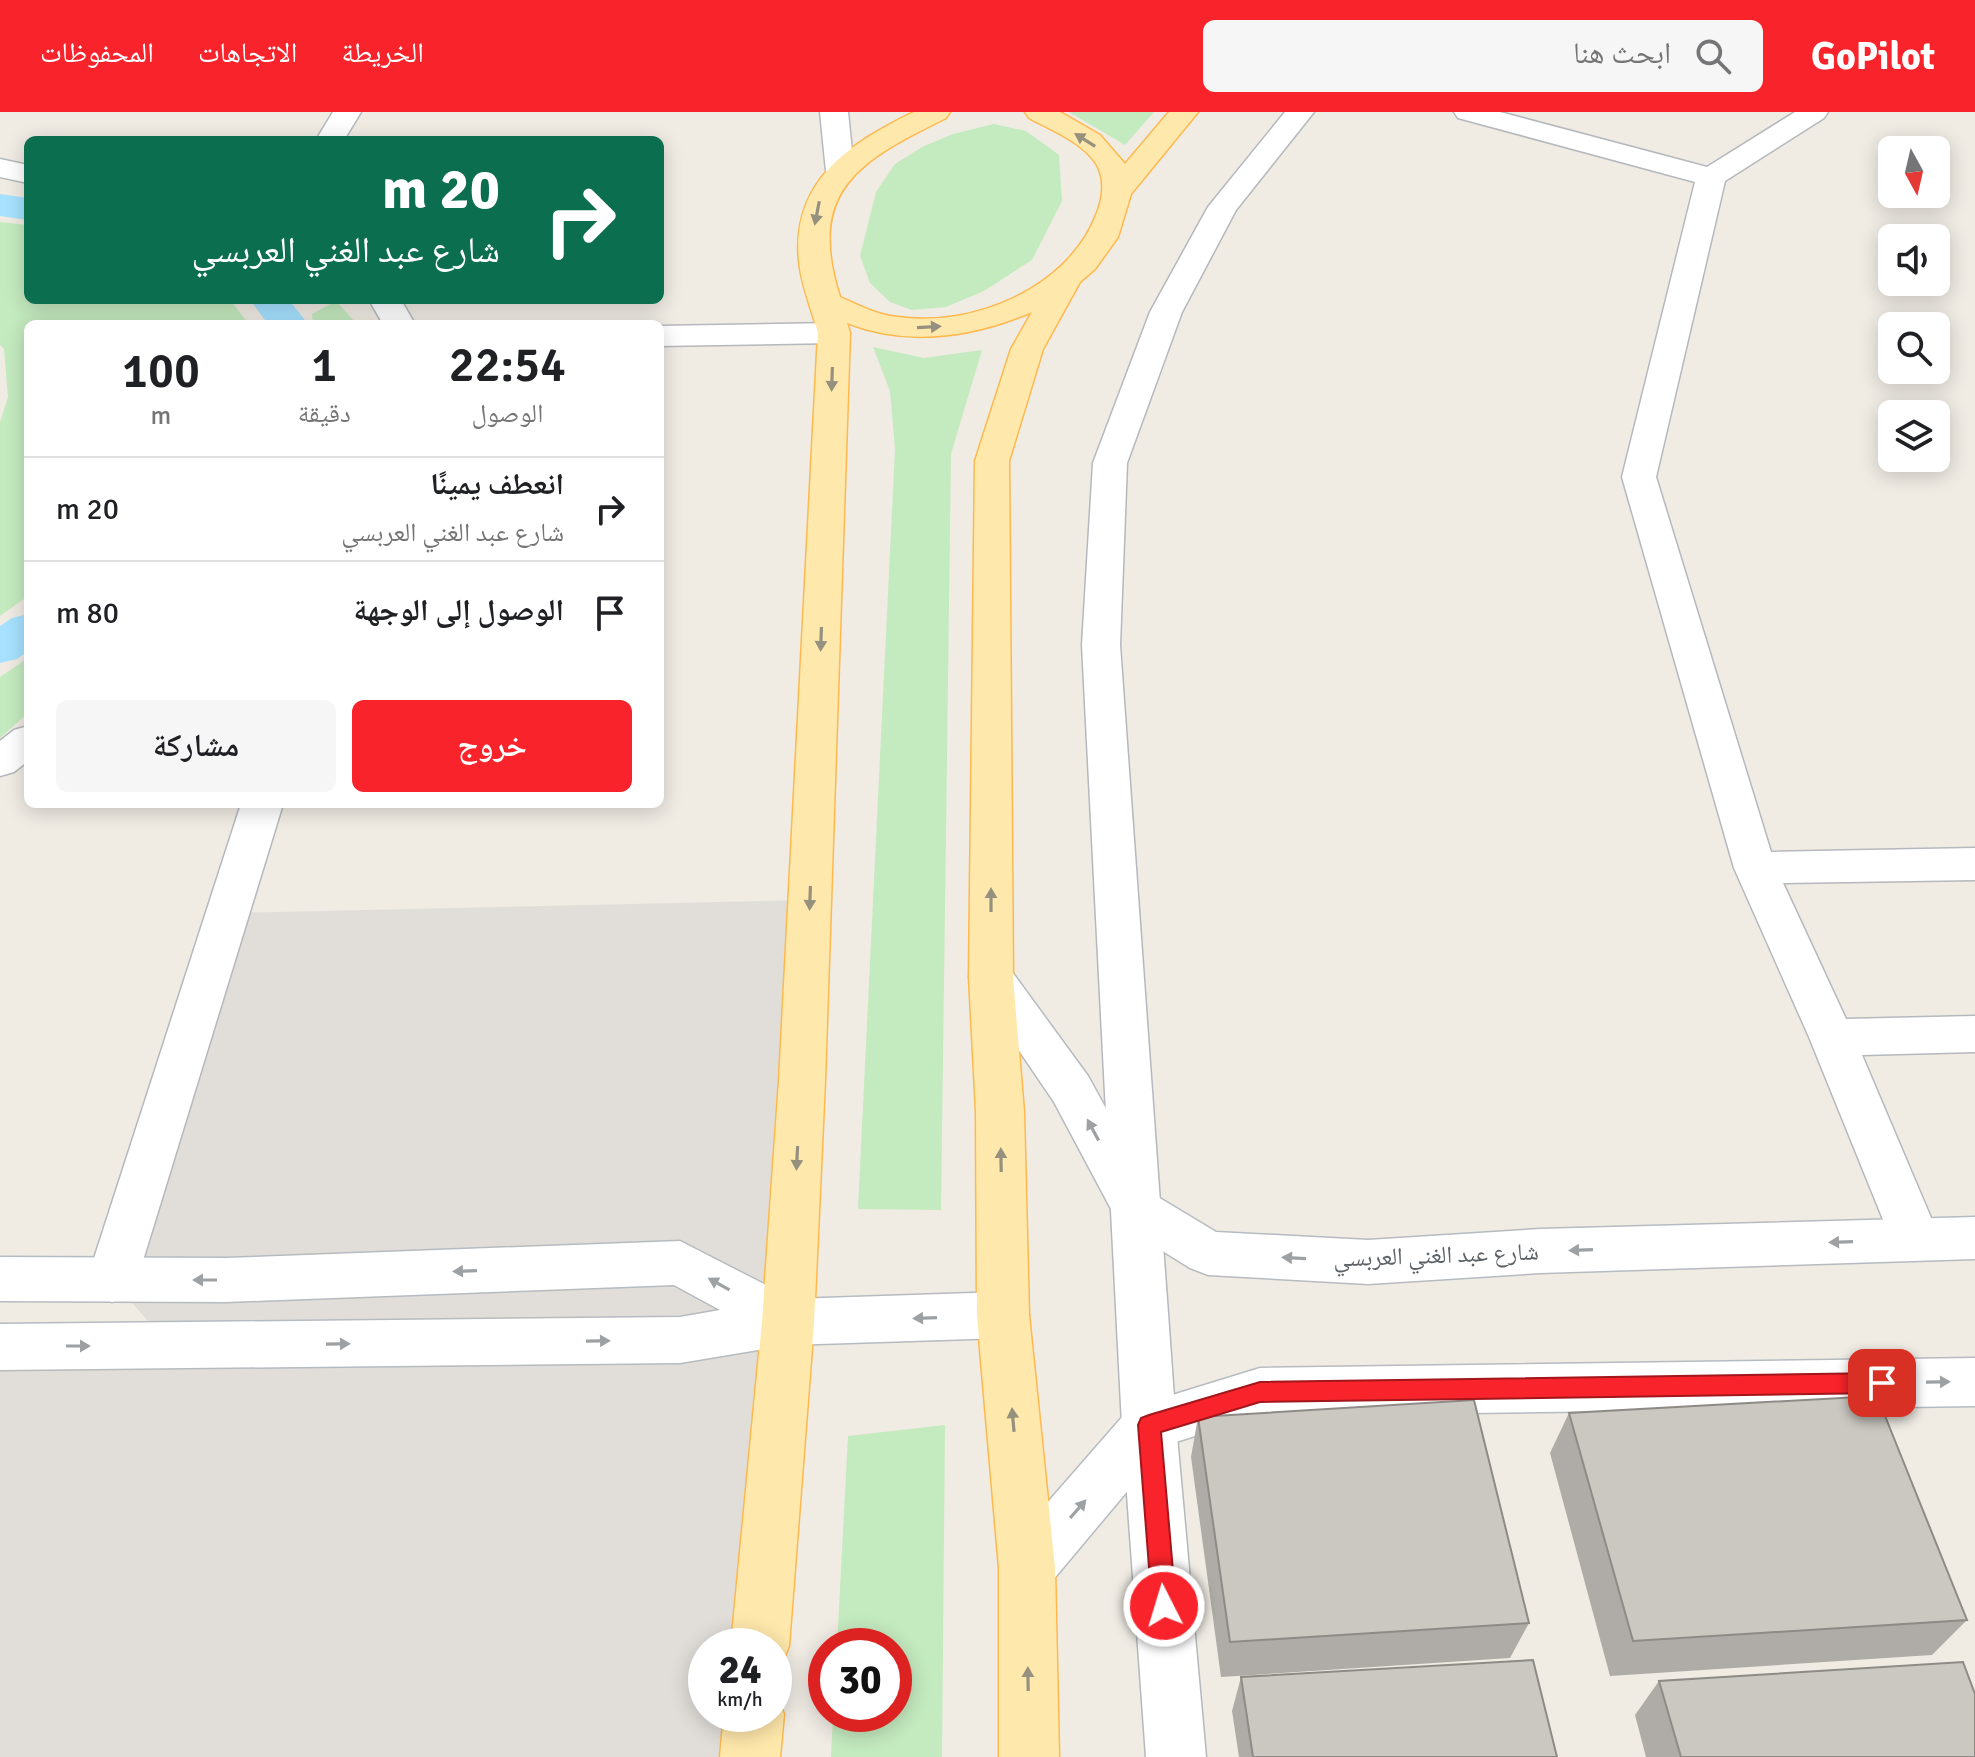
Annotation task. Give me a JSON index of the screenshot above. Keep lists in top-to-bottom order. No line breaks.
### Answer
{"streets":{"street":["شارع عبد الغني العربسي"]},"north":"bottom","page":{"header":"GoPilot","search":"ابحث هنا","nav":["الخريطة","الاتجاهات","المحفوظات"],"turn":["20 m","شارع عبد الغني العربسي"],"eta":["22:54","الوصول","1","دقيقة","100","m"],"list":[{"name":"انعطف يمينًا","note":"شارع عبد الغني العربسي","value":"20 m"},{"name":"الوصول إلى الوجهة","value":"80 m"}],"buttons":["خروج","مشاركة"],"speed":"24 km/h","limit":"30"}}
